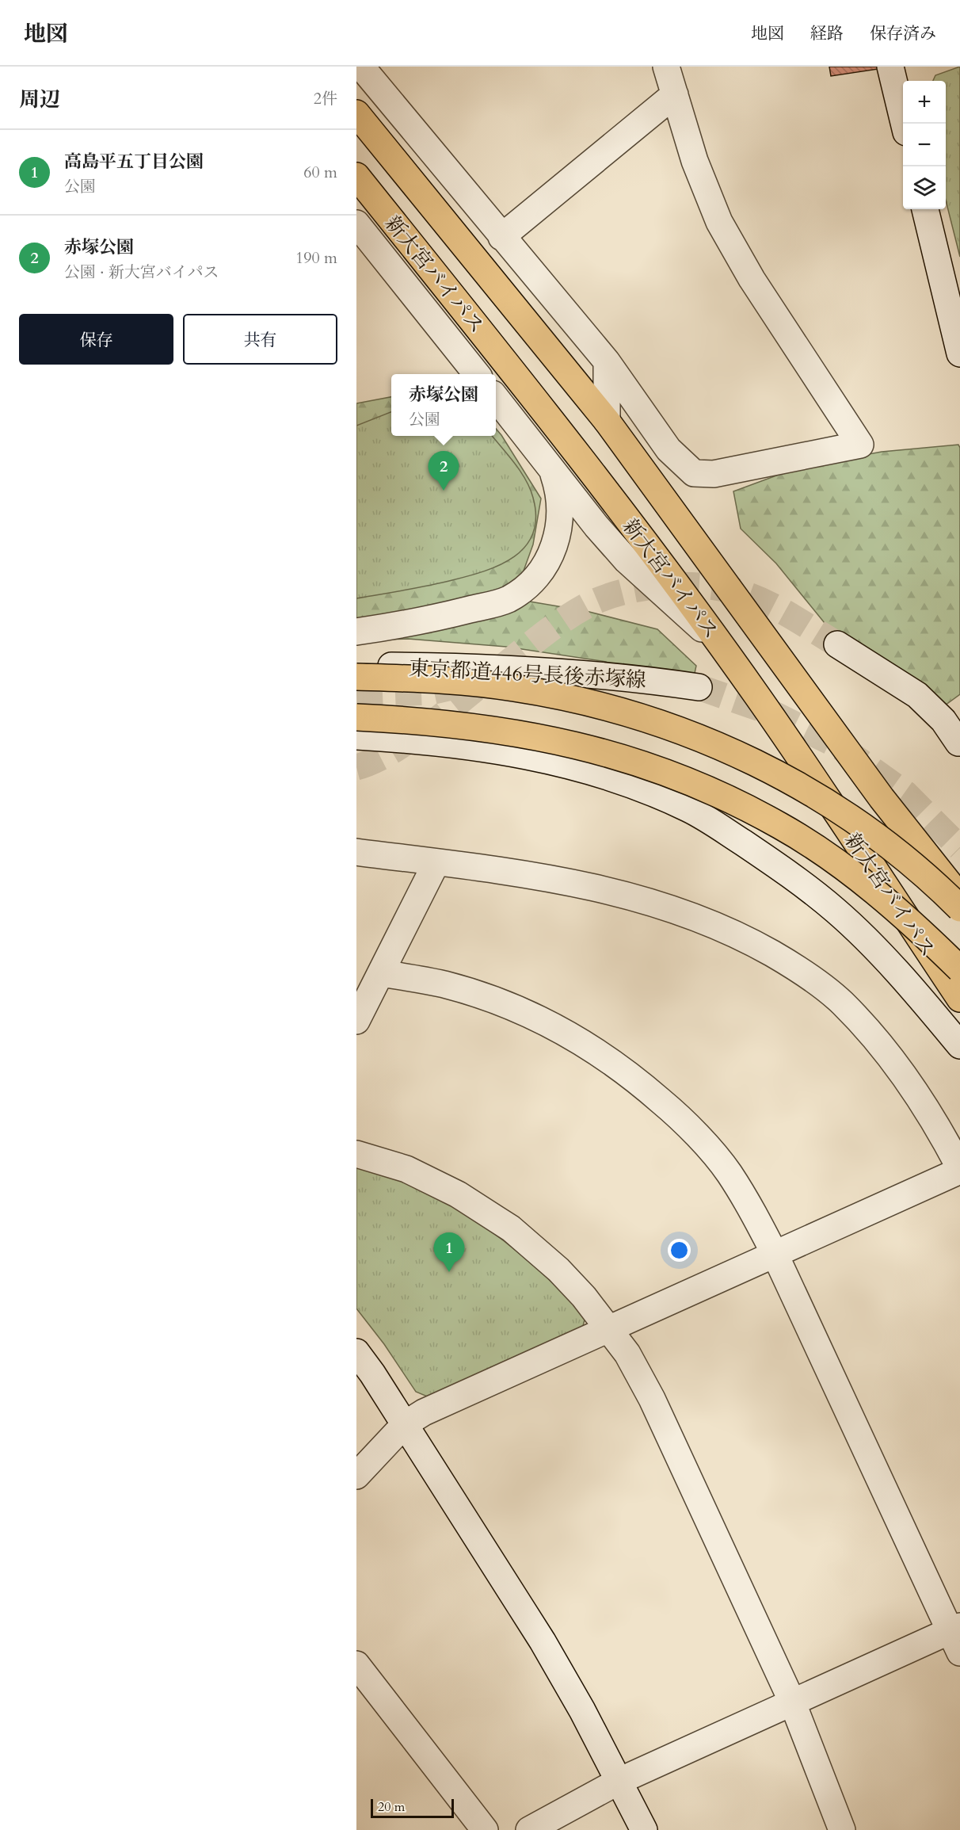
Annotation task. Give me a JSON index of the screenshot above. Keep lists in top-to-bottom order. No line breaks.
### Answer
{"streets":{"highway":["新大宮バイパス"],"street":["東京都道446号長後赤塚線"]},"scale_bar":"20 m","page":{"header":"地図","nav":["地図","経路","保存済み"],"heading":["周辺","2件"],"map_buttons":["+","−"],"list":[{"mark":"1","name":"高島平五丁目公園","note":"公園","value":"60 m"},{"mark":"2","name":"赤塚公園","note":"公園 · 新大宮バイパス","value":"190 m"}],"buttons":["保存","共有"],"popup":["赤塚公園","公園"],"pins":["2","1"],"scale":"20 m"}}
